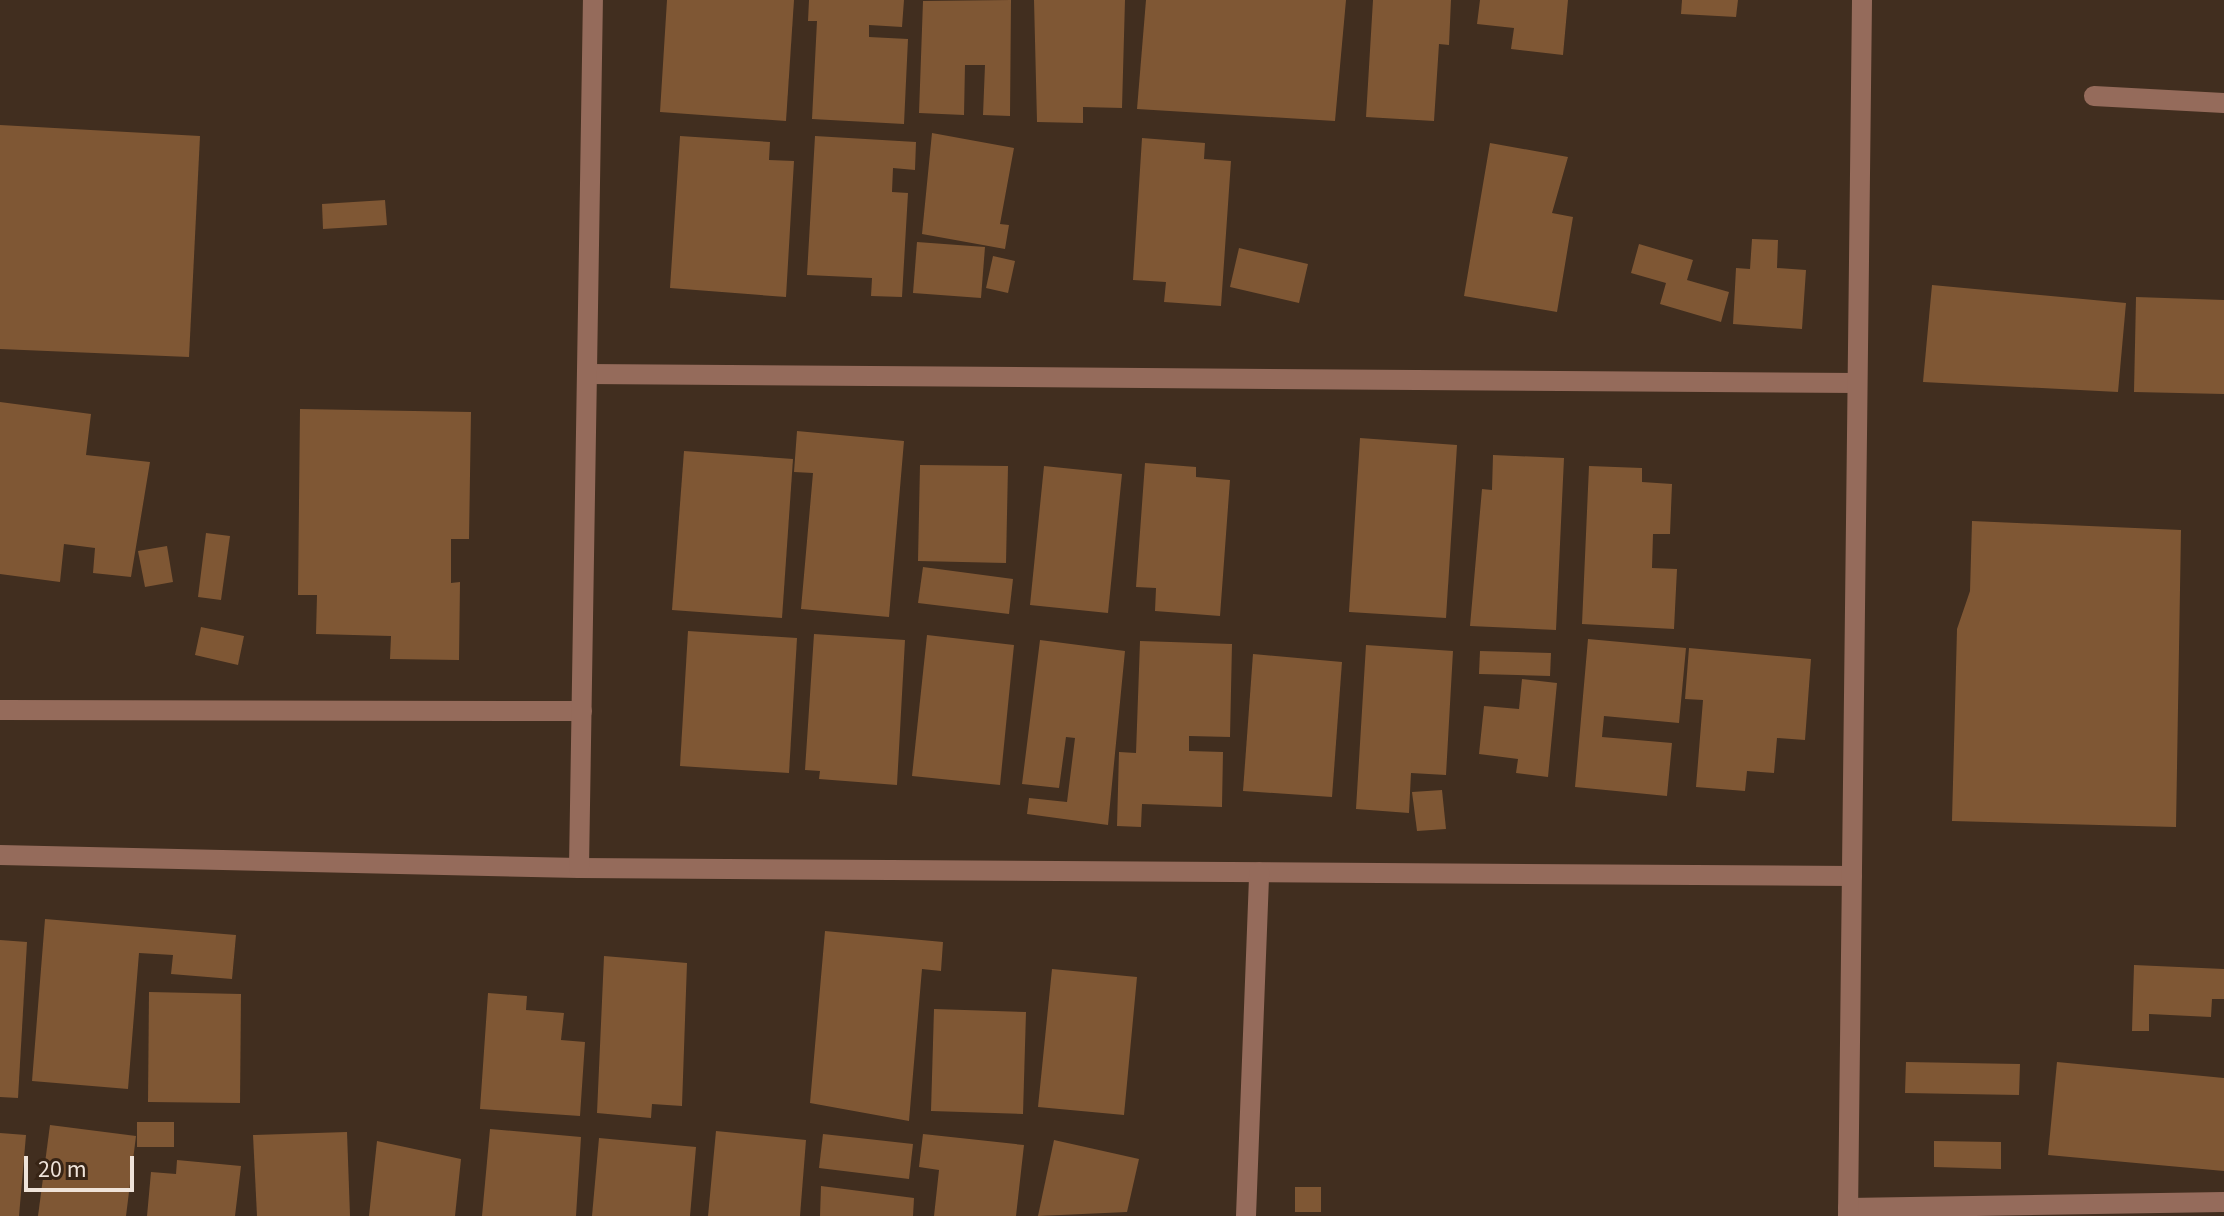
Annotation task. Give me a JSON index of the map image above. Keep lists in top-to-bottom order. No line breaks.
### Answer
{"scale_bar":"20 m"}
